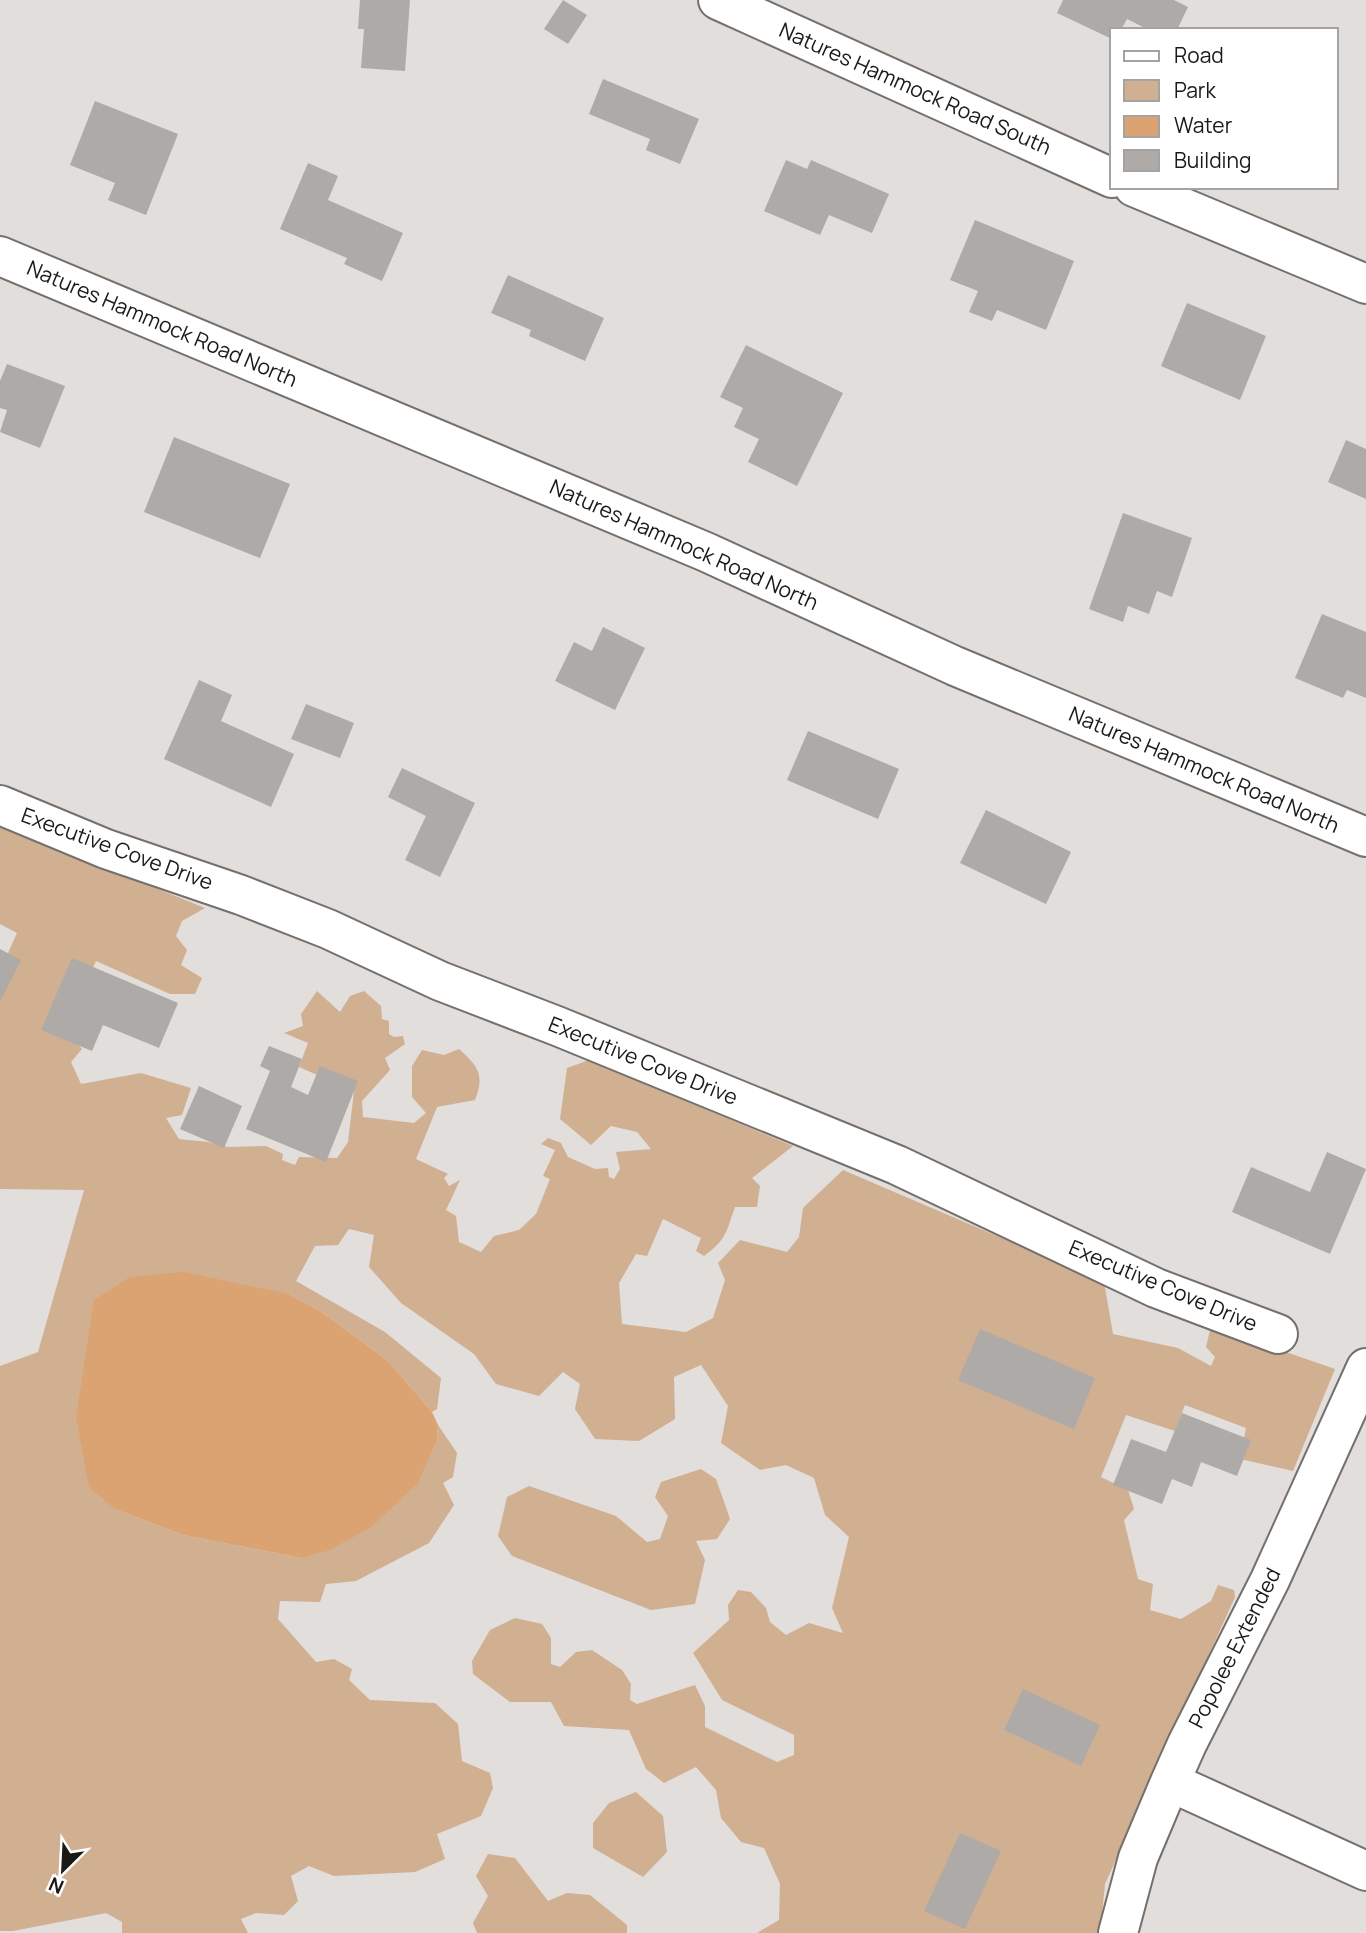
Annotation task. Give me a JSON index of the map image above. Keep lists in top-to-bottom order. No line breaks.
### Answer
{"streets":{"street":["Natures Hammock Road South","Natures Hammock Road North","Executive Cove Drive","Popolee Extended"]},"legend":["Road","Park","Water","Building"],"north":"bottom left"}
